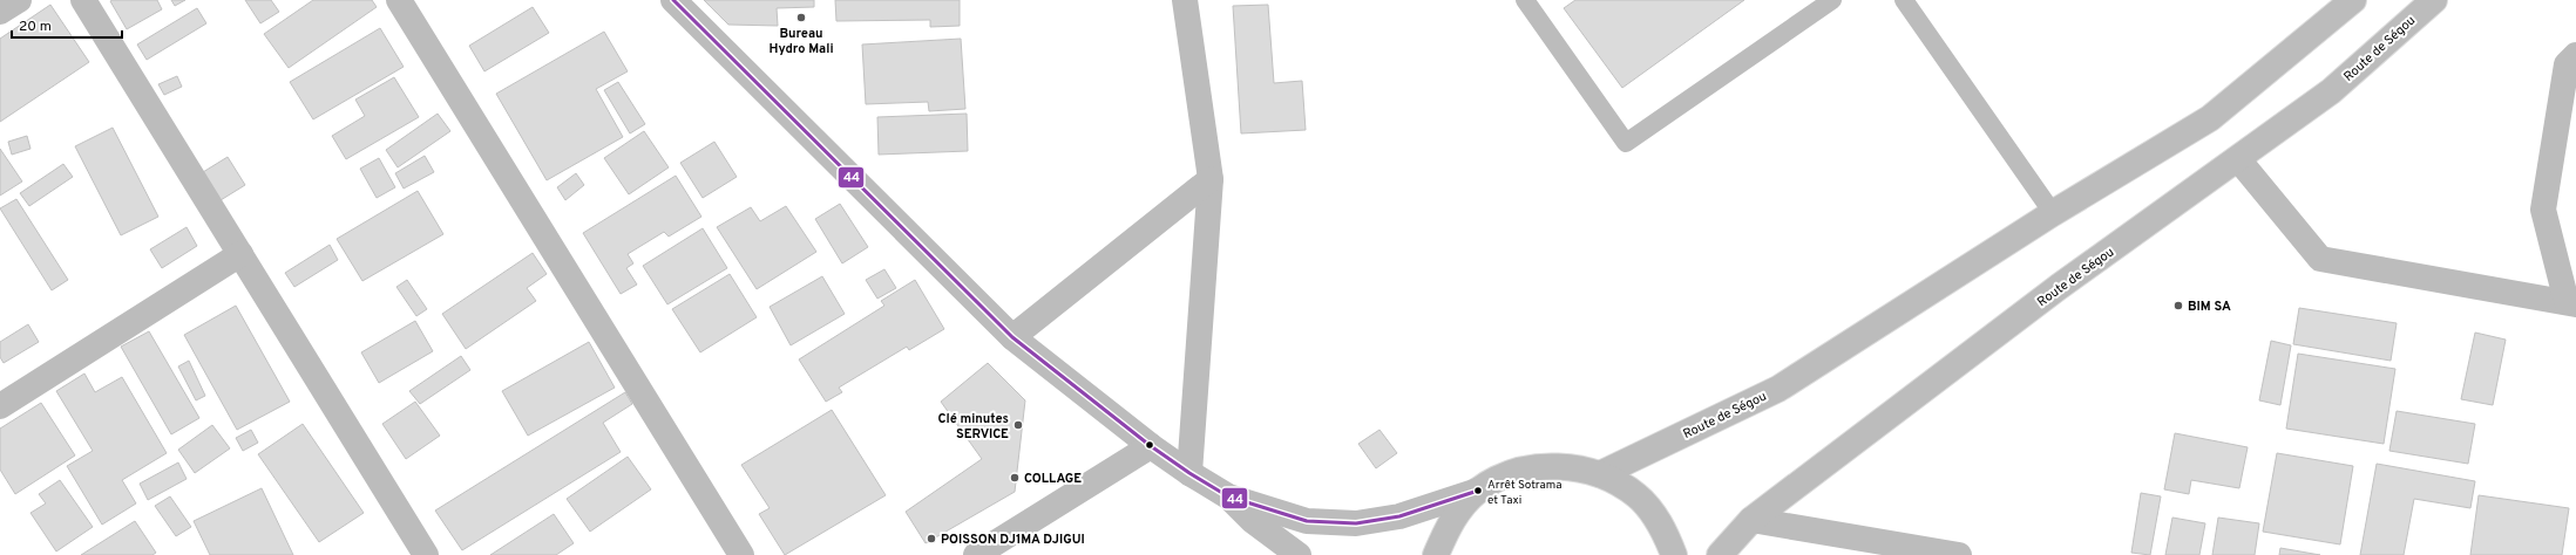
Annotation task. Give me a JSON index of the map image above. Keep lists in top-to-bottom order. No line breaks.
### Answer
{"streets":{"main road":["Route de Ségou"]},"places":["Bureau Hydro Mali","BIM SA","Clé minutes SERVICE","COLLAGE","Arrêt Sotrama et Taxi","POISSON DJ1MA DJIGUI"],"lines":["transit line 44"],"scale_bar":"20 m"}
